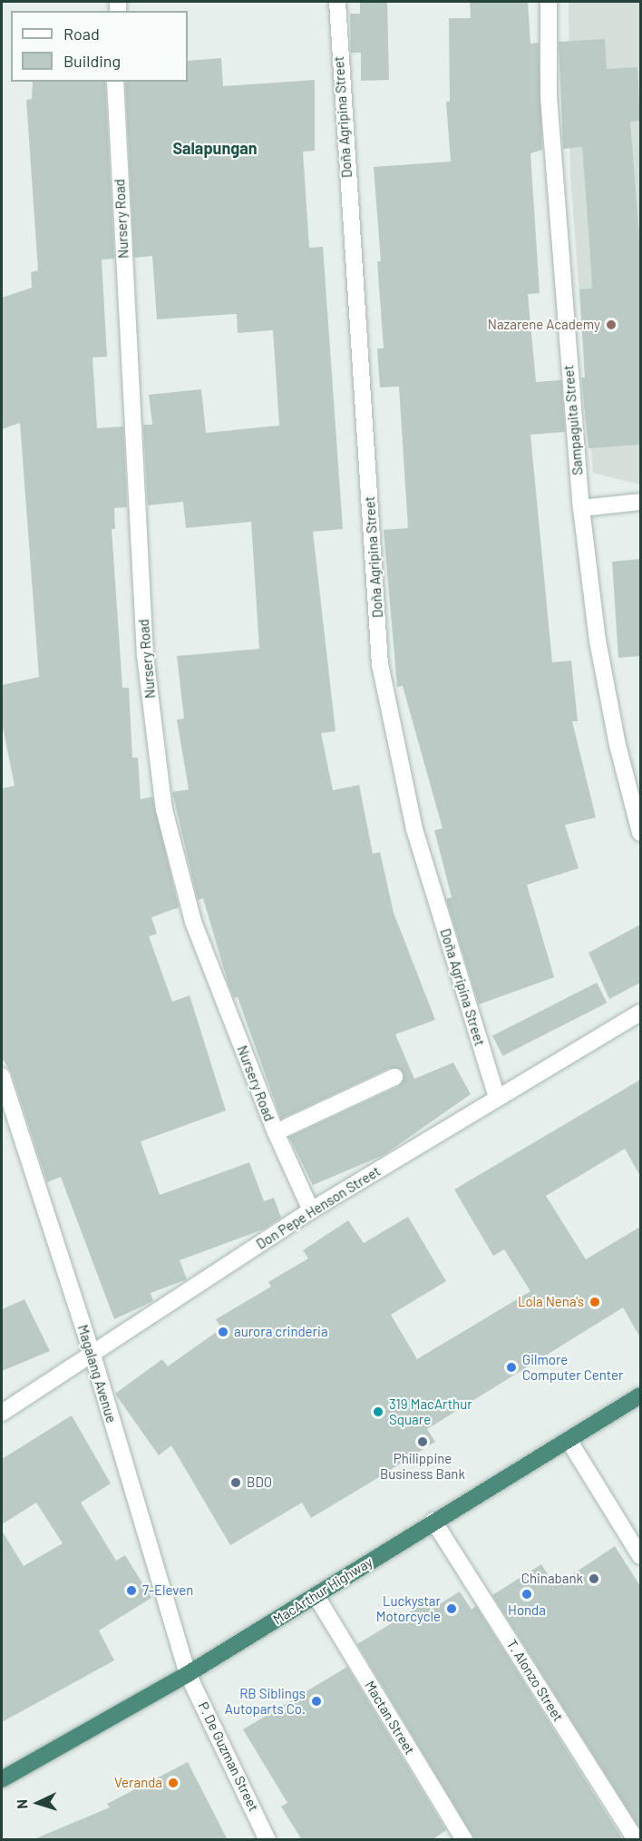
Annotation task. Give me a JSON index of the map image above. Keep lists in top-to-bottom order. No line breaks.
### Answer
{"streets":{"highway":["MacArthur Highway"],"street":["Doña Agripina Street","Nursery Road","Sampaguita Street","Don Pepe Henson Street","Magalang Avenue","T. Alonzo Street","Mactan Street","P. De Guzman Street"]},"crossings":[["Doña Agripina Street","Don Pepe Henson Street"],["Nursery Road","Don Pepe Henson Street"],["Don Pepe Henson Street","Magalang Avenue"],["Magalang Avenue","MacArthur Highway"],["Magalang Avenue","P. De Guzman Street"],["MacArthur Highway","T. Alonzo Street"],["MacArthur Highway","Mactan Street"],["MacArthur Highway","P. De Guzman Street"]],"districts":["Salapungan"],"places":["Nazarene Academy","Lola Nena's","aurora crinderia","Gilmore Computer Center","319 MacArthur Square","Philippine Business Bank","BDO","Chinabank","7-Eleven","Honda","Luckystar Motorcycle","RB Siblings Autoparts Co.","Veranda"],"legend":["Road","Building"],"north":"left"}
